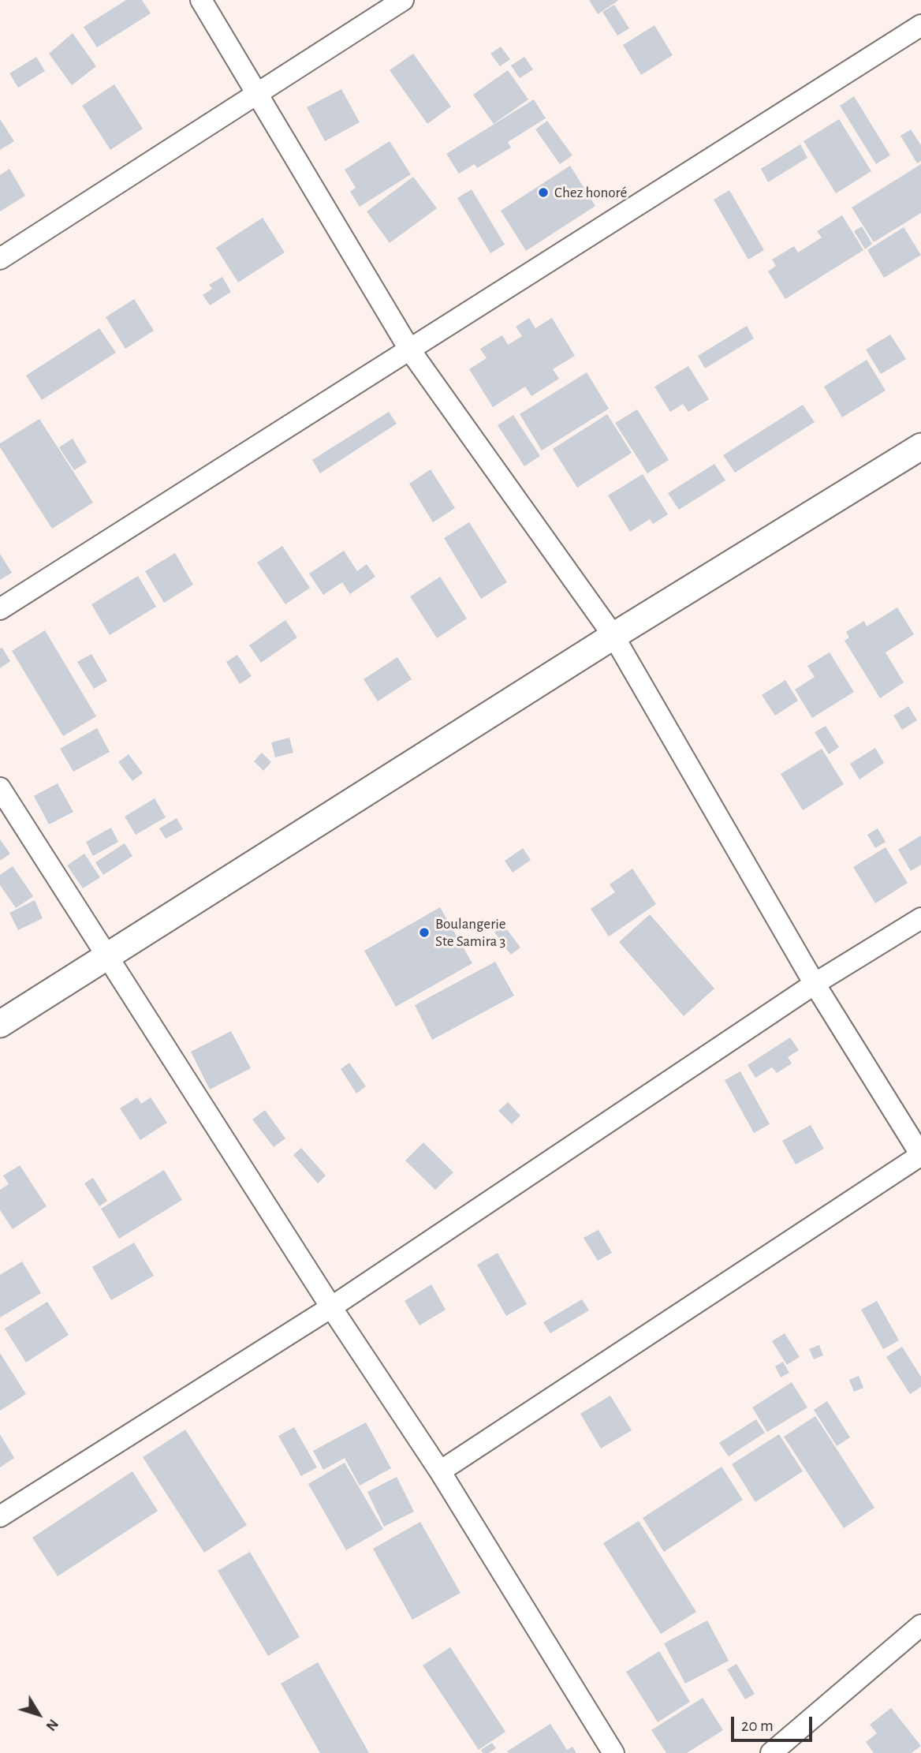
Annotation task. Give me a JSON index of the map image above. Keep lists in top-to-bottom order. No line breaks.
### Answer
{"places":["Chez honoré","Boulangerie Ste Samira 3"],"scale_bar":"20 m","north":"bottom right"}
